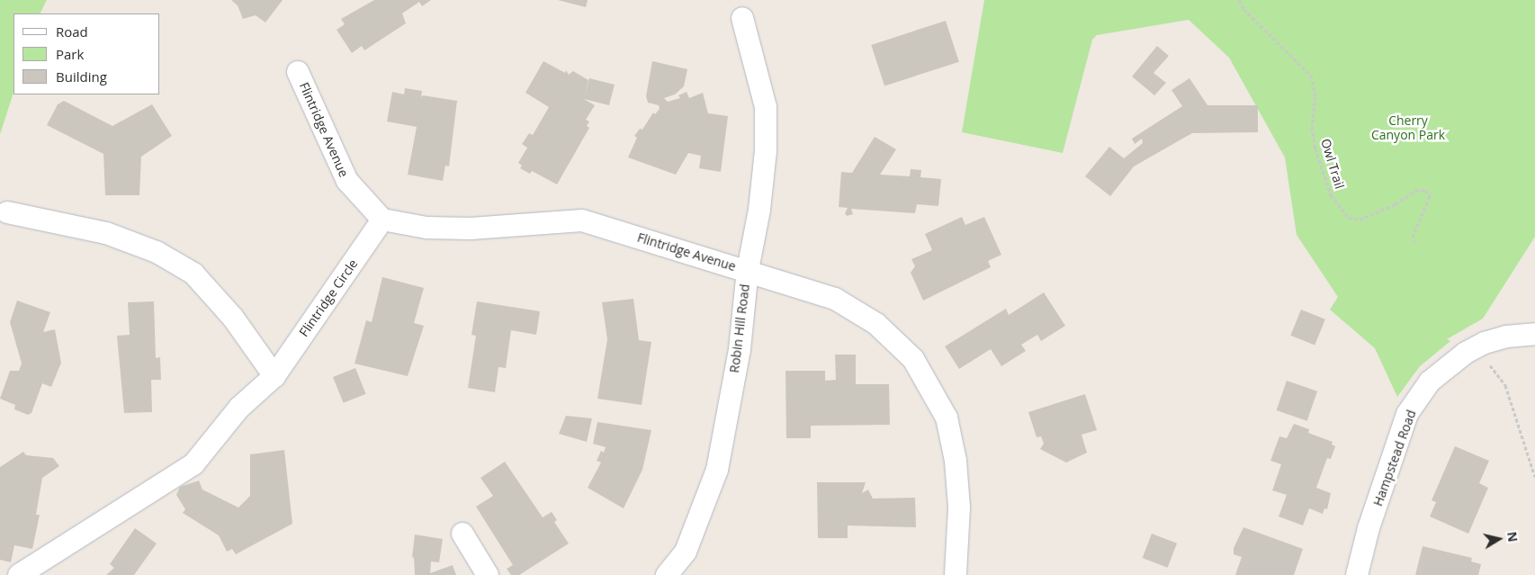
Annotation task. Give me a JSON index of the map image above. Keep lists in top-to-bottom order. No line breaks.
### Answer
{"streets":{"street":["Flintridge Avenue","Flintridge Circle","Robin Hill Road","Hampstead Road"],"path":["Owl Trail"]},"crossings":[["Flintridge Avenue","Flintridge Circle"],["Flintridge Avenue","Robin Hill Road"]],"parks":["Cherry Canyon Park"],"legend":["Road","Park","Building"],"north":"right"}
